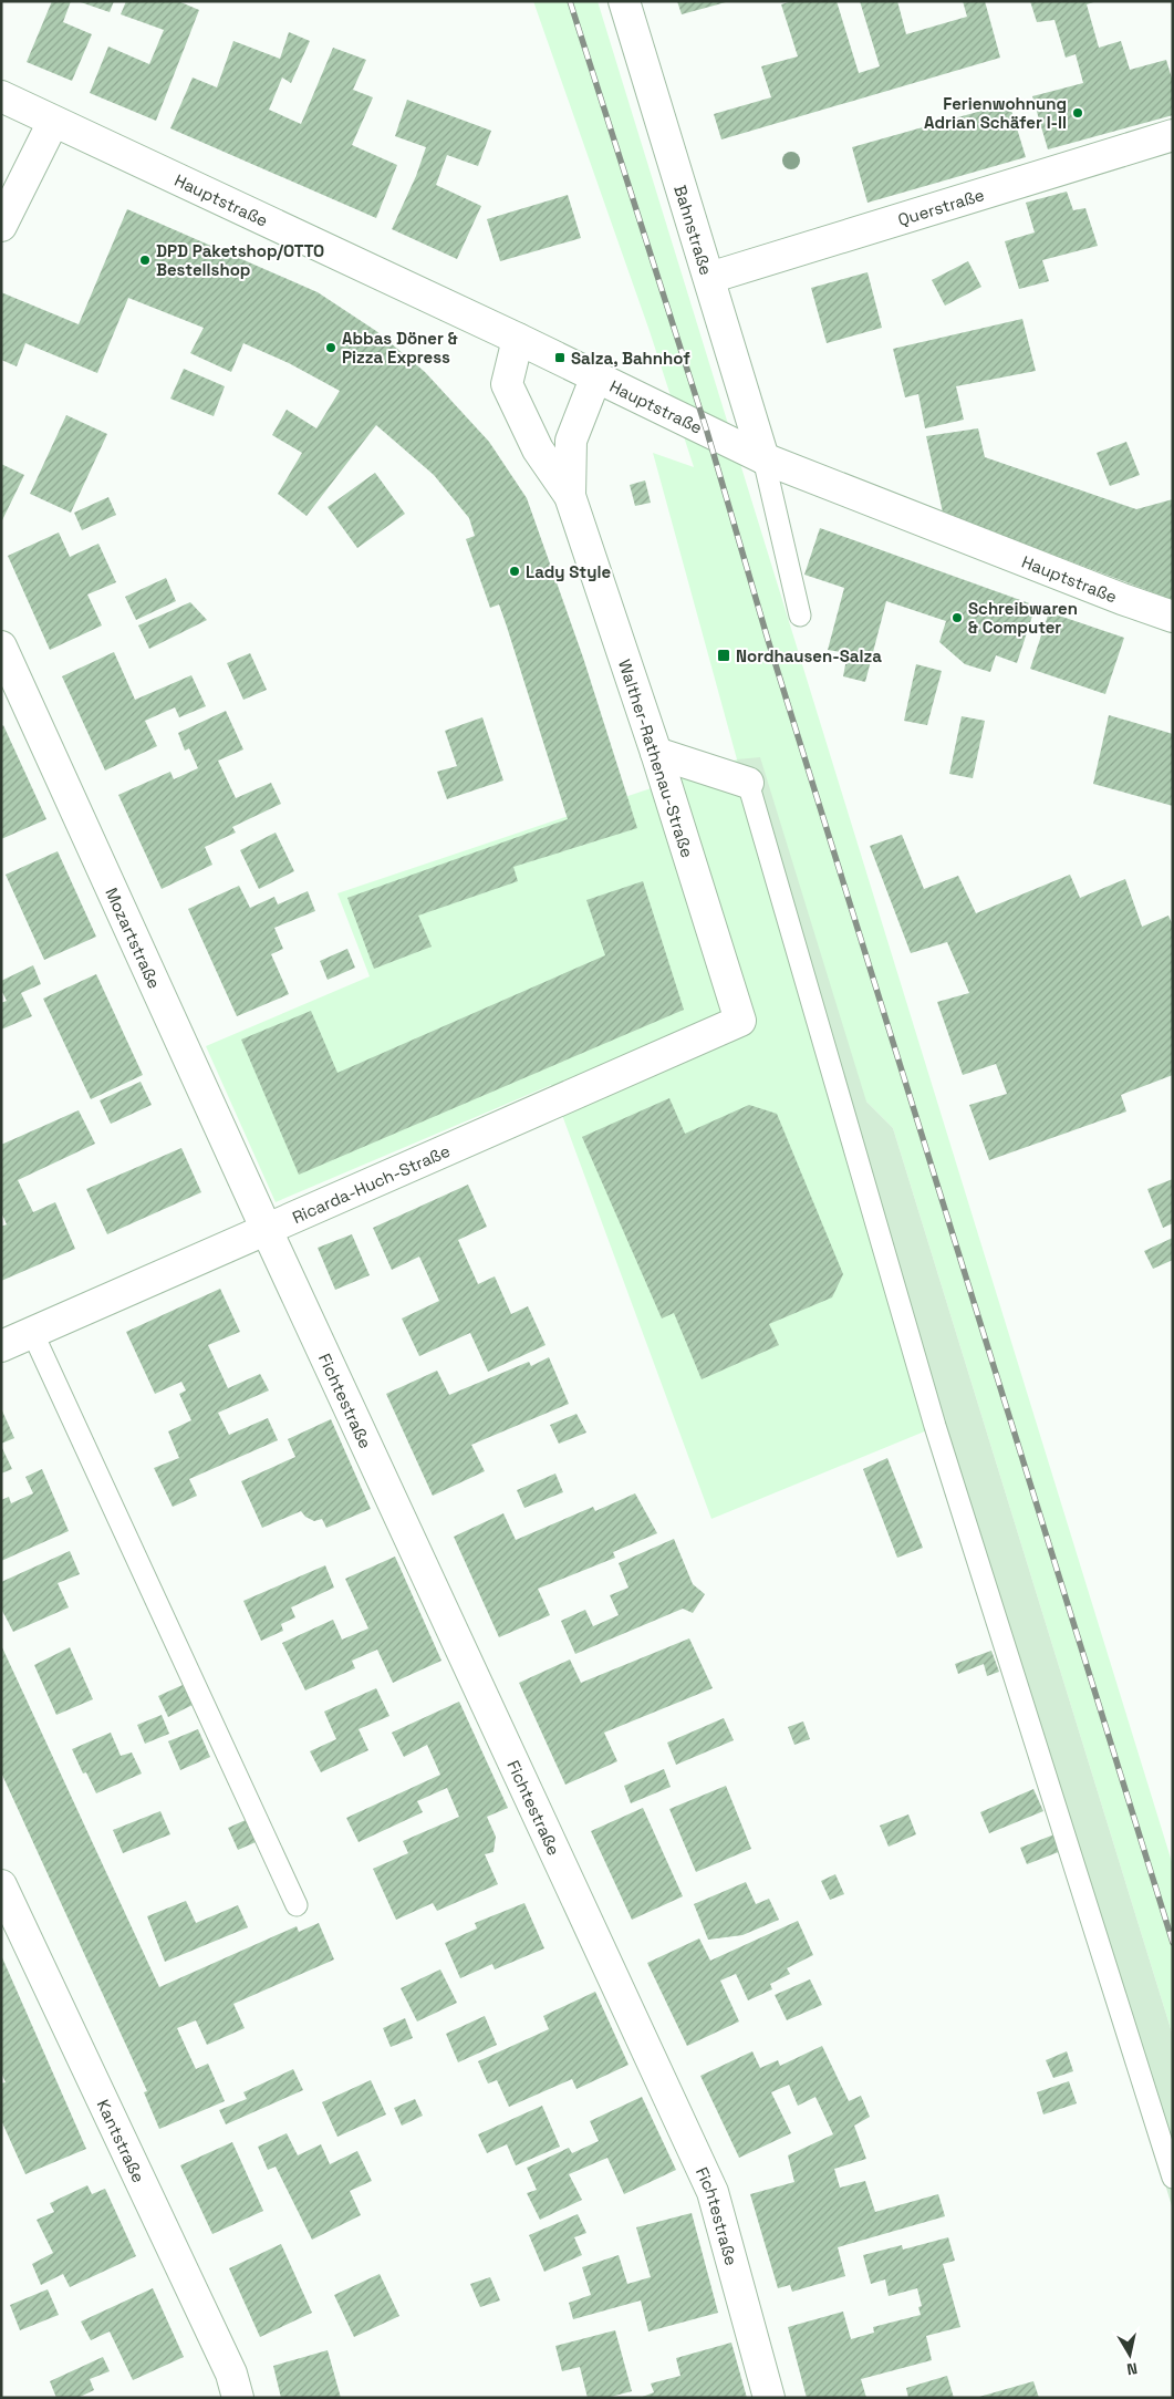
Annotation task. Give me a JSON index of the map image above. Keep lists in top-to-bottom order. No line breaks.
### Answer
{"streets":{"street":["Hauptstraße","Querstraße","Bahnstraße","Walther-Rathenau-Straße","Mozartstraße","Ricarda-Huch-Straße","Fichtestraße","Kantstraße"]},"crossings":[["Hauptstraße","Bahnstraße"],["Hauptstraße","Walther-Rathenau-Straße"],["Querstraße","Bahnstraße"],["Walther-Rathenau-Straße","Ricarda-Huch-Straße"],["Mozartstraße","Ricarda-Huch-Straße"],["Mozartstraße","Fichtestraße"],["Ricarda-Huch-Straße","Fichtestraße"]],"places":{"other":["Ferienwohnung Adrian Schäfer I-II","DPD Paketshop/OTTO Bestellshop","Abbas Döner & Pizza Express","Lady Style","Schreibwaren & Computer"],"transit":["Salza, Bahnhof","Nordhausen-Salza"]},"north":"bottom"}
